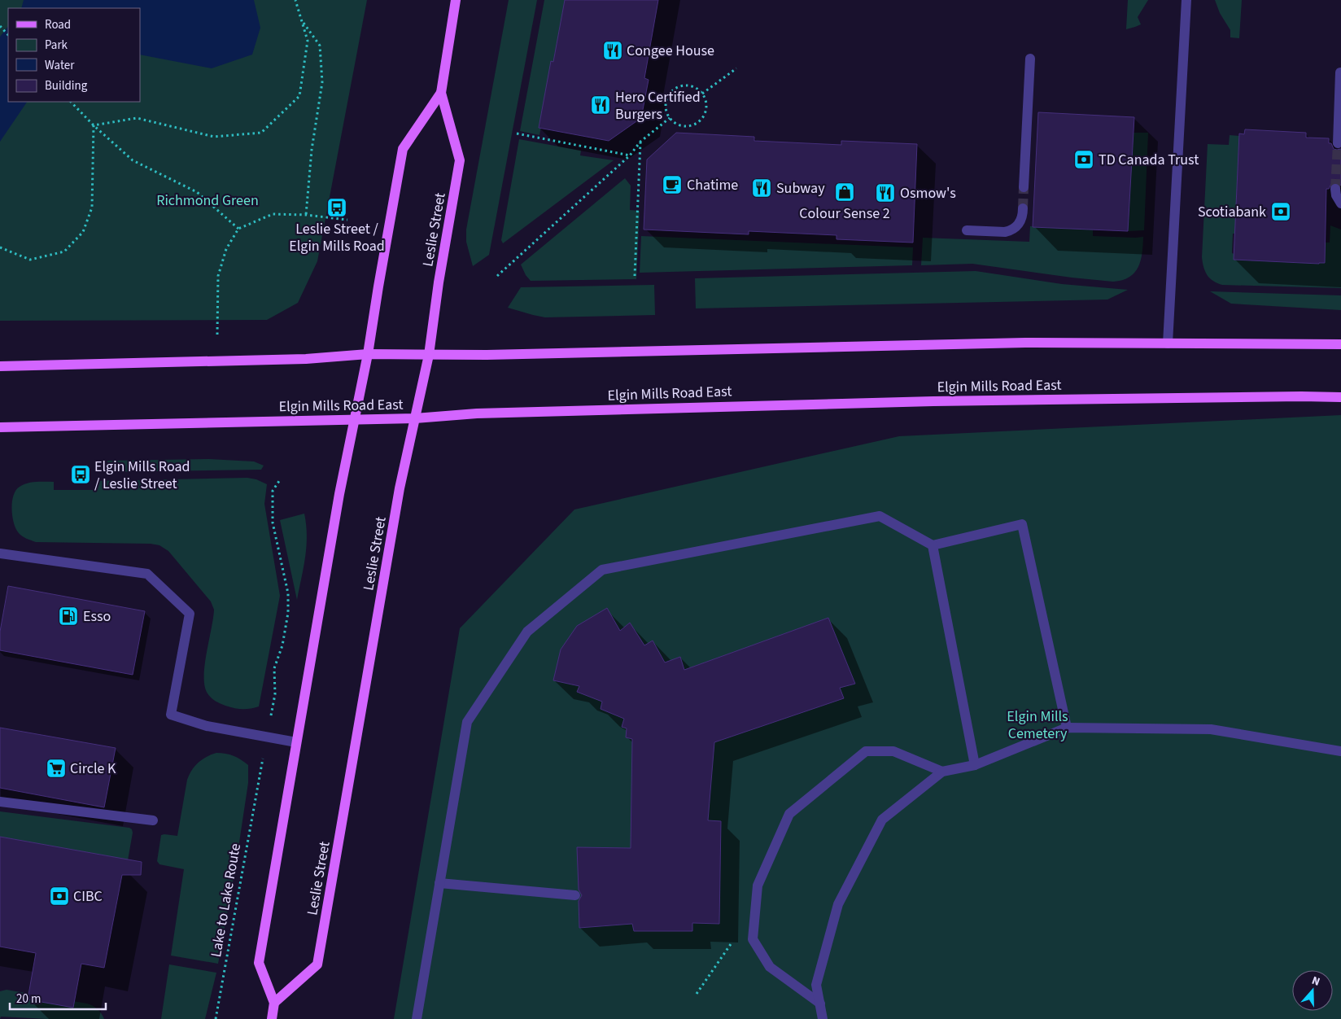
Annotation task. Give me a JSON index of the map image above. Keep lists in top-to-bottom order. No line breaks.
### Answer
{"streets":{"main road":["Leslie Street","Elgin Mills Road East"],"path":["Lake to Lake Route"]},"crossings":[["Leslie Street","Elgin Mills Road East"]],"parks":["Richmond Green","Elgin Mills Cemetery"],"places":{"restaurant":["Congee House","Hero Certified Burgers","Subway","Osmow's"],"bank":["TD Canada Trust","Scotiabank","CIBC"],"cafe":["Chatime"],"shop":["Colour Sense 2"],"bus stop":["Leslie Street / Elgin Mills Road","Elgin Mills Road / Leslie Street"],"fuel station":["Esso"],"supermarket":["Circle K"]},"legend":["Road","Park","Water","Building"],"scale_bar":"20 m","north":"top"}
